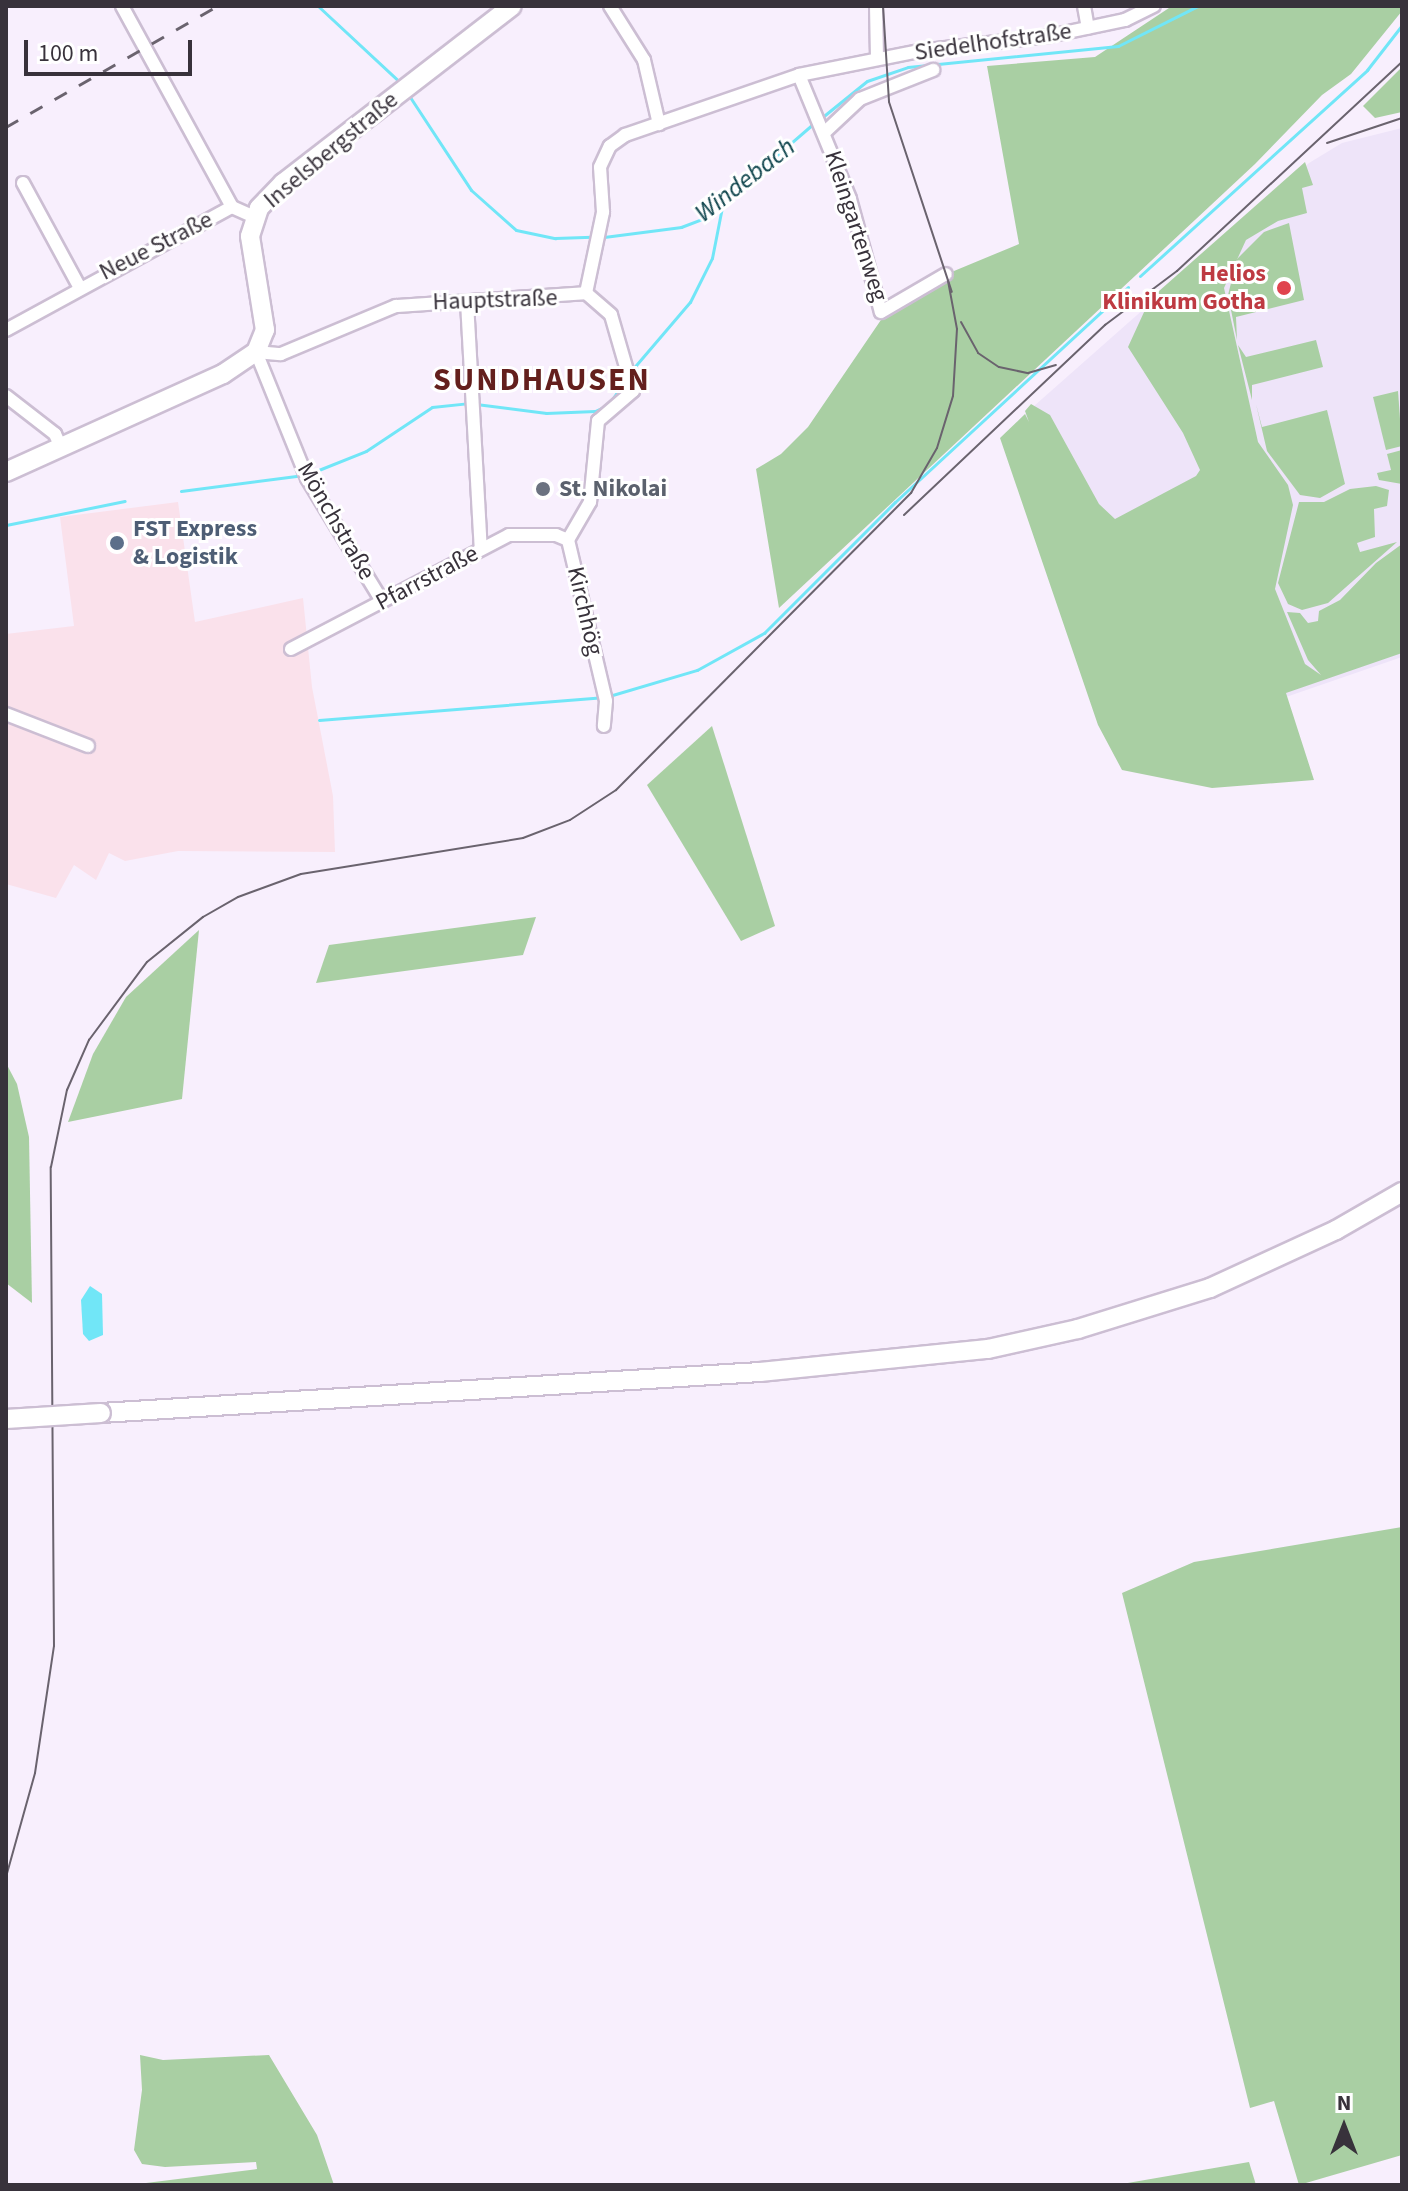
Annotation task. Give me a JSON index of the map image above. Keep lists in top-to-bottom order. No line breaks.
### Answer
{"streets":{"main road":["Inselsbergstraße"],"street":["Siedelhofstraße","Kleingartenweg","Neue Straße","Hauptstraße","Mönchstraße","Pfarrstraße","Kirchhög"]},"crossings":[["Siedelhofstraße","Kleingartenweg"],["Siedelhofstraße","Hauptstraße"],["Inselsbergstraße","Hauptstraße"],["Inselsbergstraße","Mönchstraße"],["Hauptstraße","Mönchstraße"],["Hauptstraße","Kirchhög"],["Mönchstraße","Pfarrstraße"],["Pfarrstraße","Kirchhög"]],"districts":["SUNDHAUSEN"],"water":["Windebach"],"places":["Helios Klinikum Gotha","St. Nikolai","FST Express & Logistik"],"scale_bar":"100 m","north":"top"}
